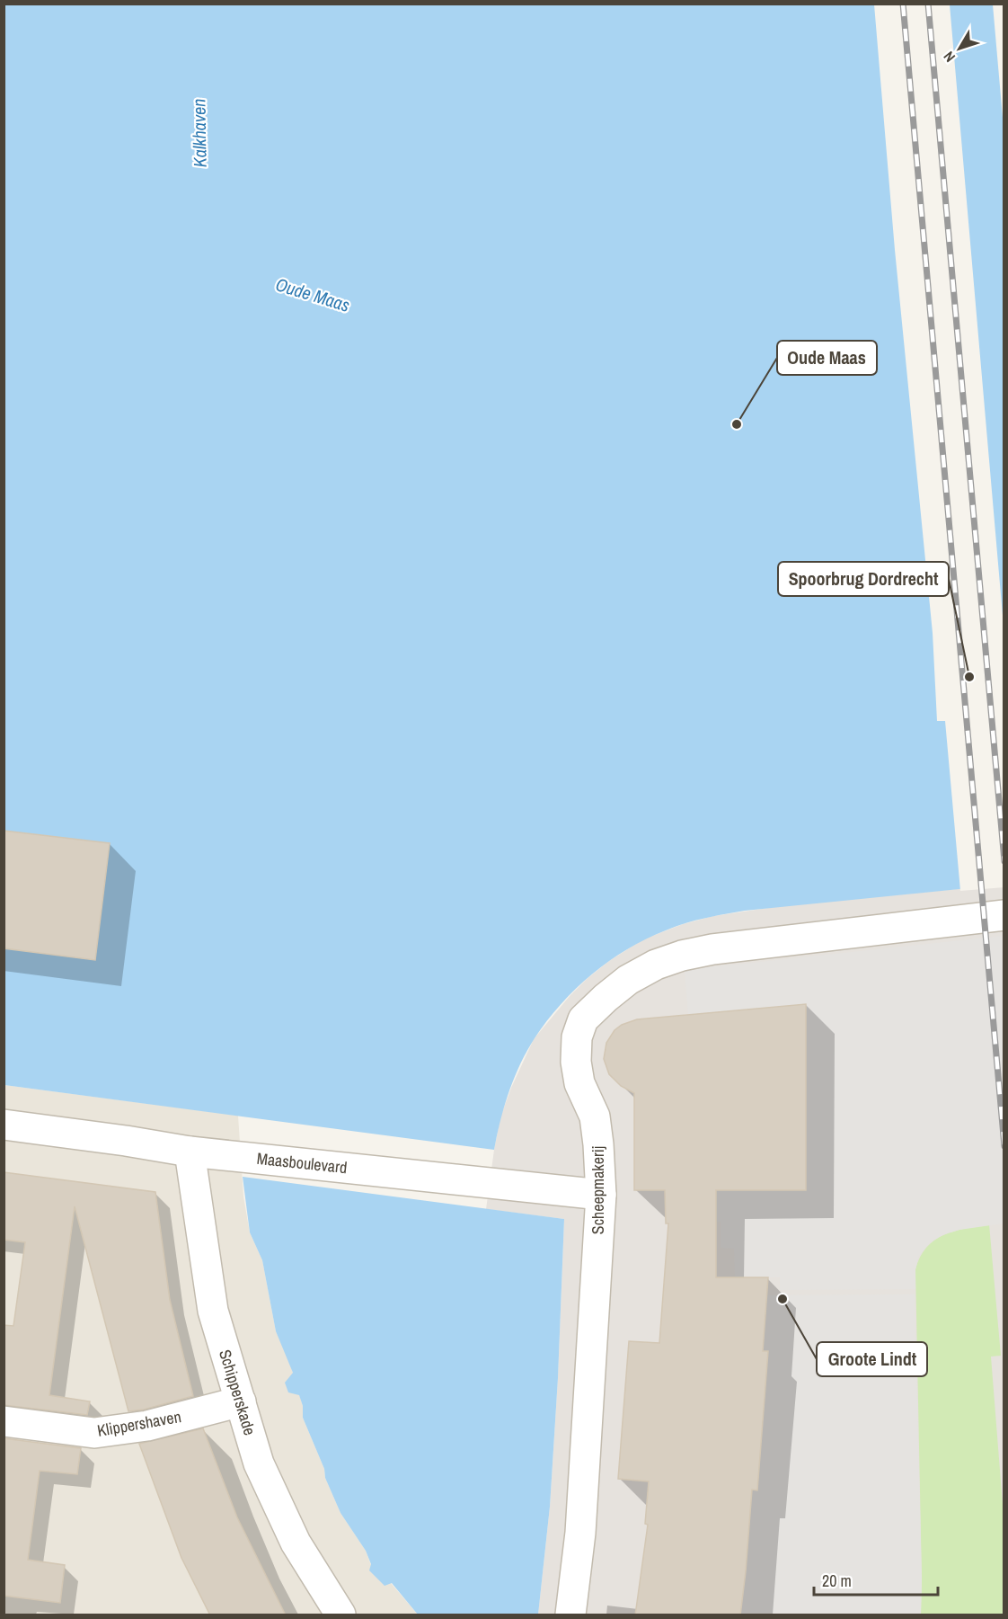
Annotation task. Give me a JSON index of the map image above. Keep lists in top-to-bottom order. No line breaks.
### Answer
{"streets":{"street":["Maasboulevard","Scheepmakerij","Schipperskade","Klippershaven"]},"crossings":[["Maasboulevard","Scheepmakerij"],["Maasboulevard","Schipperskade"],["Schipperskade","Klippershaven"]],"water":["Kalkhaven","Oude Maas"],"places":["Oude Maas","Spoorbrug Dordrecht","Groote Lindt"],"scale_bar":"20 m","north":"bottom left"}
